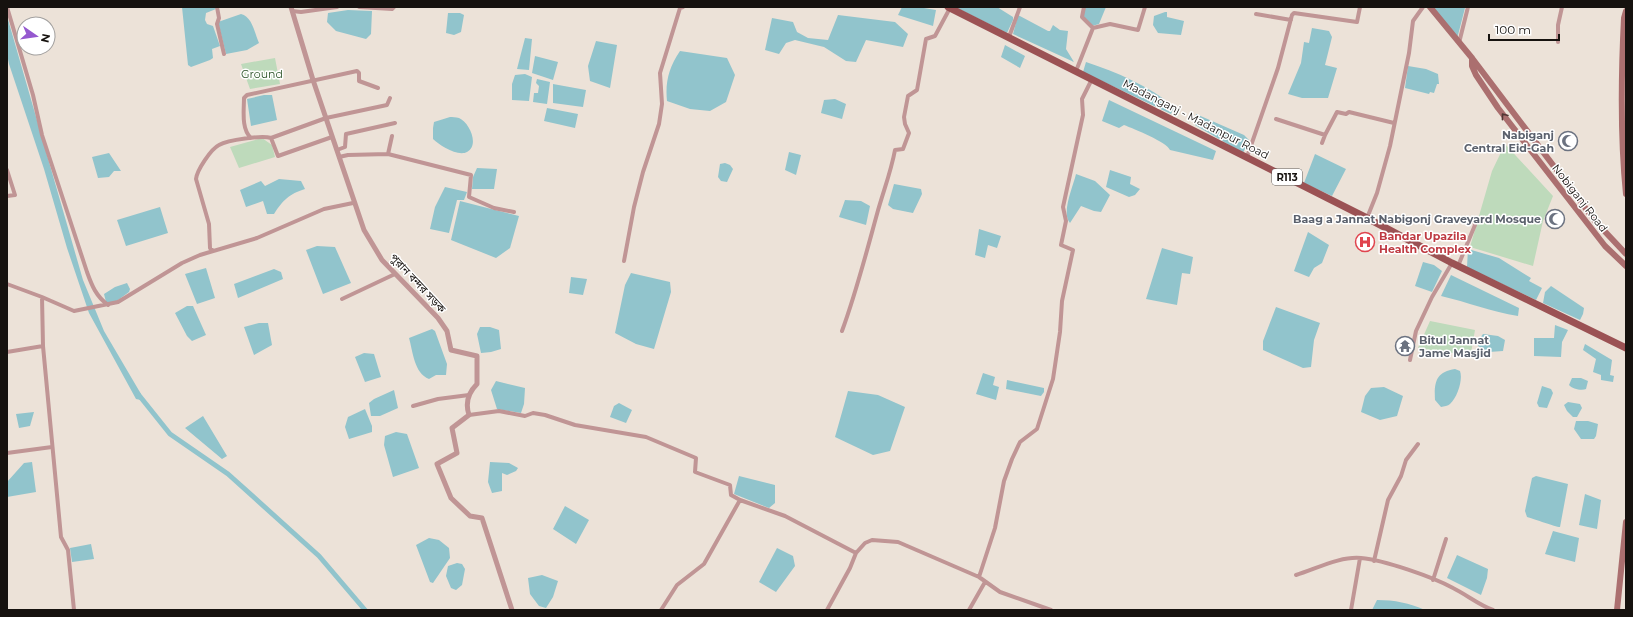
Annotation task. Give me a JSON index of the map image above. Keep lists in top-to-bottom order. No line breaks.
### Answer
{"streets":{"main road":["Madanganj - Madanpur Road","R113","Nobiganj Road"],"street":["পুরান বন্দর সড়ক"]},"parks":["Ground"],"places":{"mosque":["Nabiganj Central Eid-Gah","Baag a Jannat Nabigonj Graveyard Mosque"],"hospital":["Bandar Upazila Health Complex"],"temple":["Bitul Jannat Jame Masjid"]},"scale_bar":"100 m","north":"right"}
